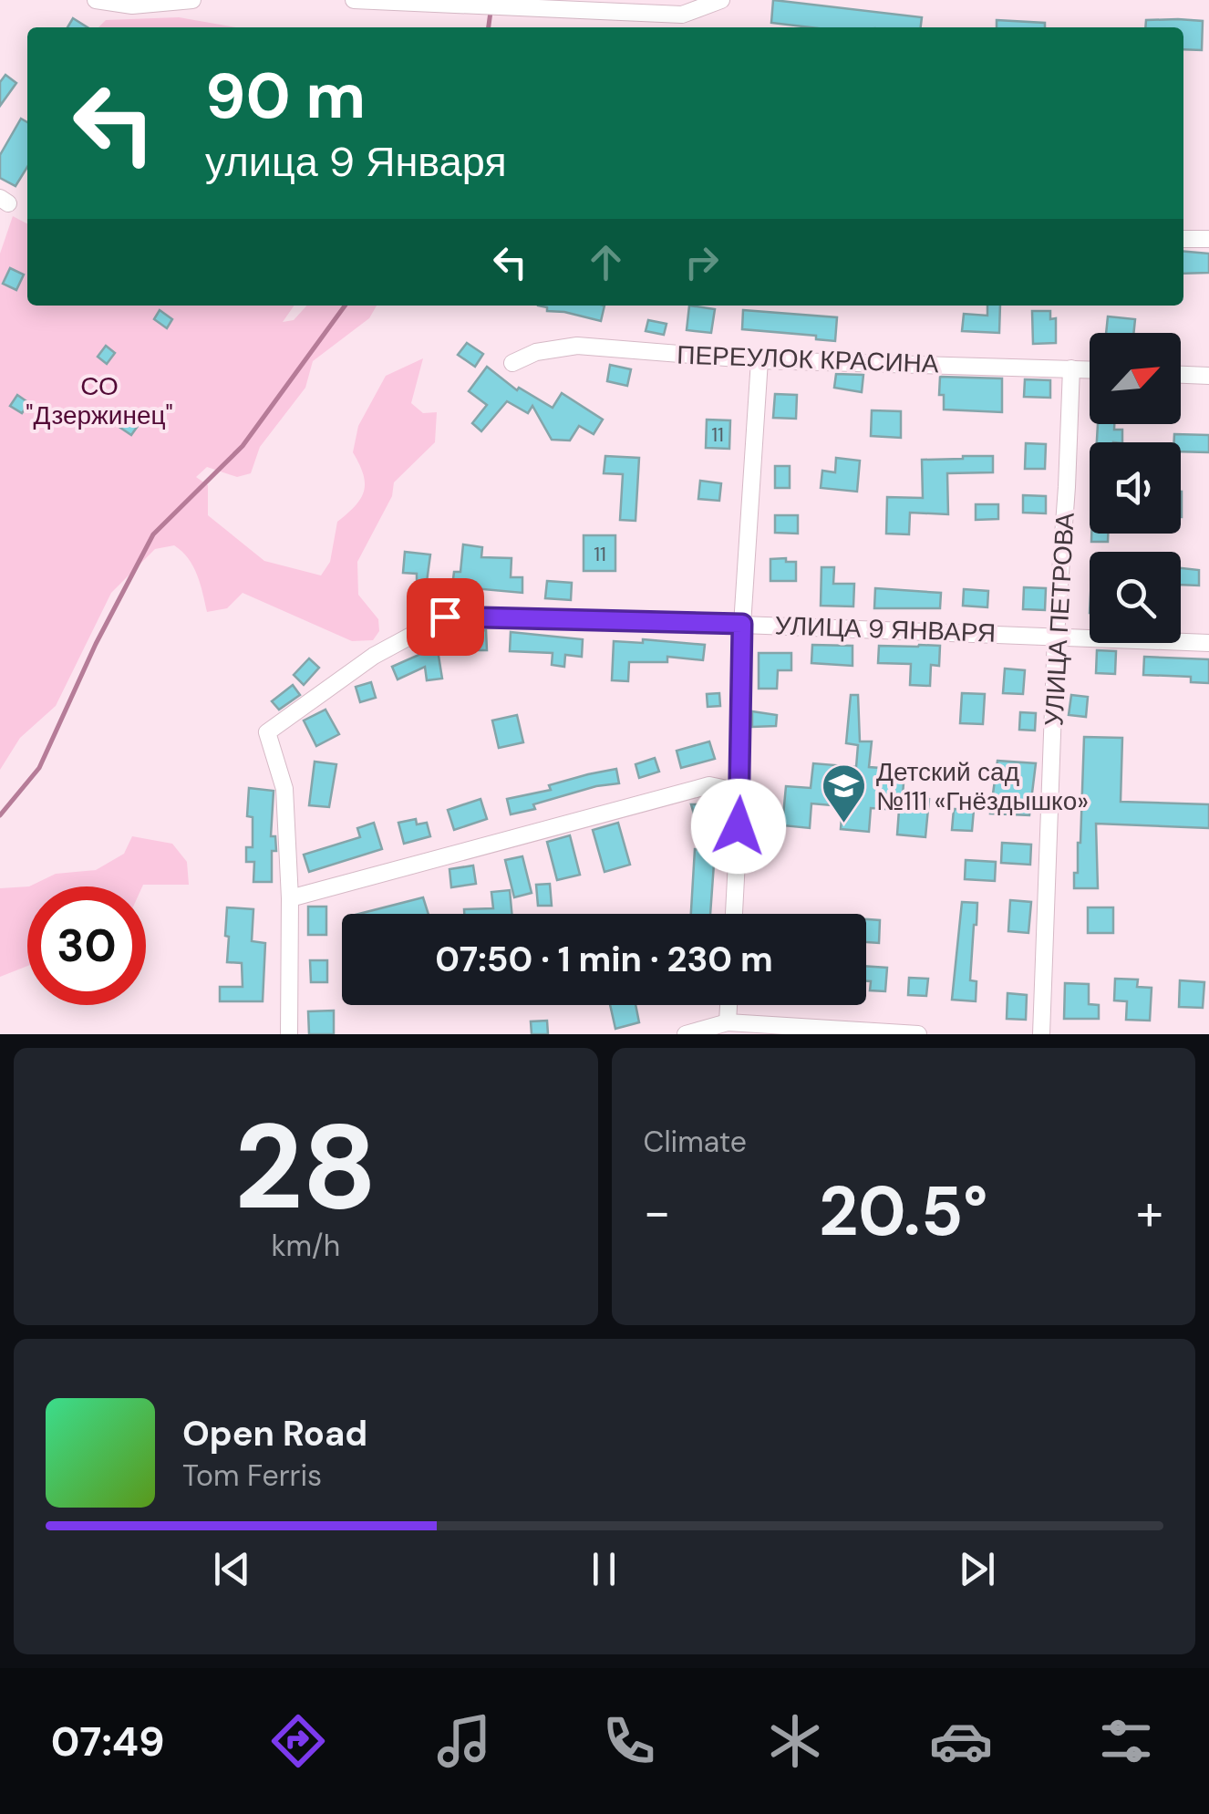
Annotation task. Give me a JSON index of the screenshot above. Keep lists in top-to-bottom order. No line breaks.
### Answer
{"streets":{"street":["ПЕРЕУЛОК КРАСИНА","УЛИЦА ПЕТРОВА","УЛИЦА 9 ЯНВАРЯ"]},"crossings":[["ПЕРЕУЛОК КРАСИНА","УЛИЦА ПЕТРОВА"],["УЛИЦА ПЕТРОВА","УЛИЦА 9 ЯНВАРЯ"]],"parks":["СО \"Дзержинец\""],"places":{"school or university":["Детский сад №111 «Гнёздышко»"]},"house_numbers":["11","11"],"north":"top right","page":{"turn":["90 m","улица 9 Января"],"limit":"30","trip":"07:50 · 1 min · 230 m","tile":[["28","km/h"],"Climate"],"heat":["−","20.5°","+"],"song":["Open Road","Tom Ferris"],"tabs":"07:49"}}
